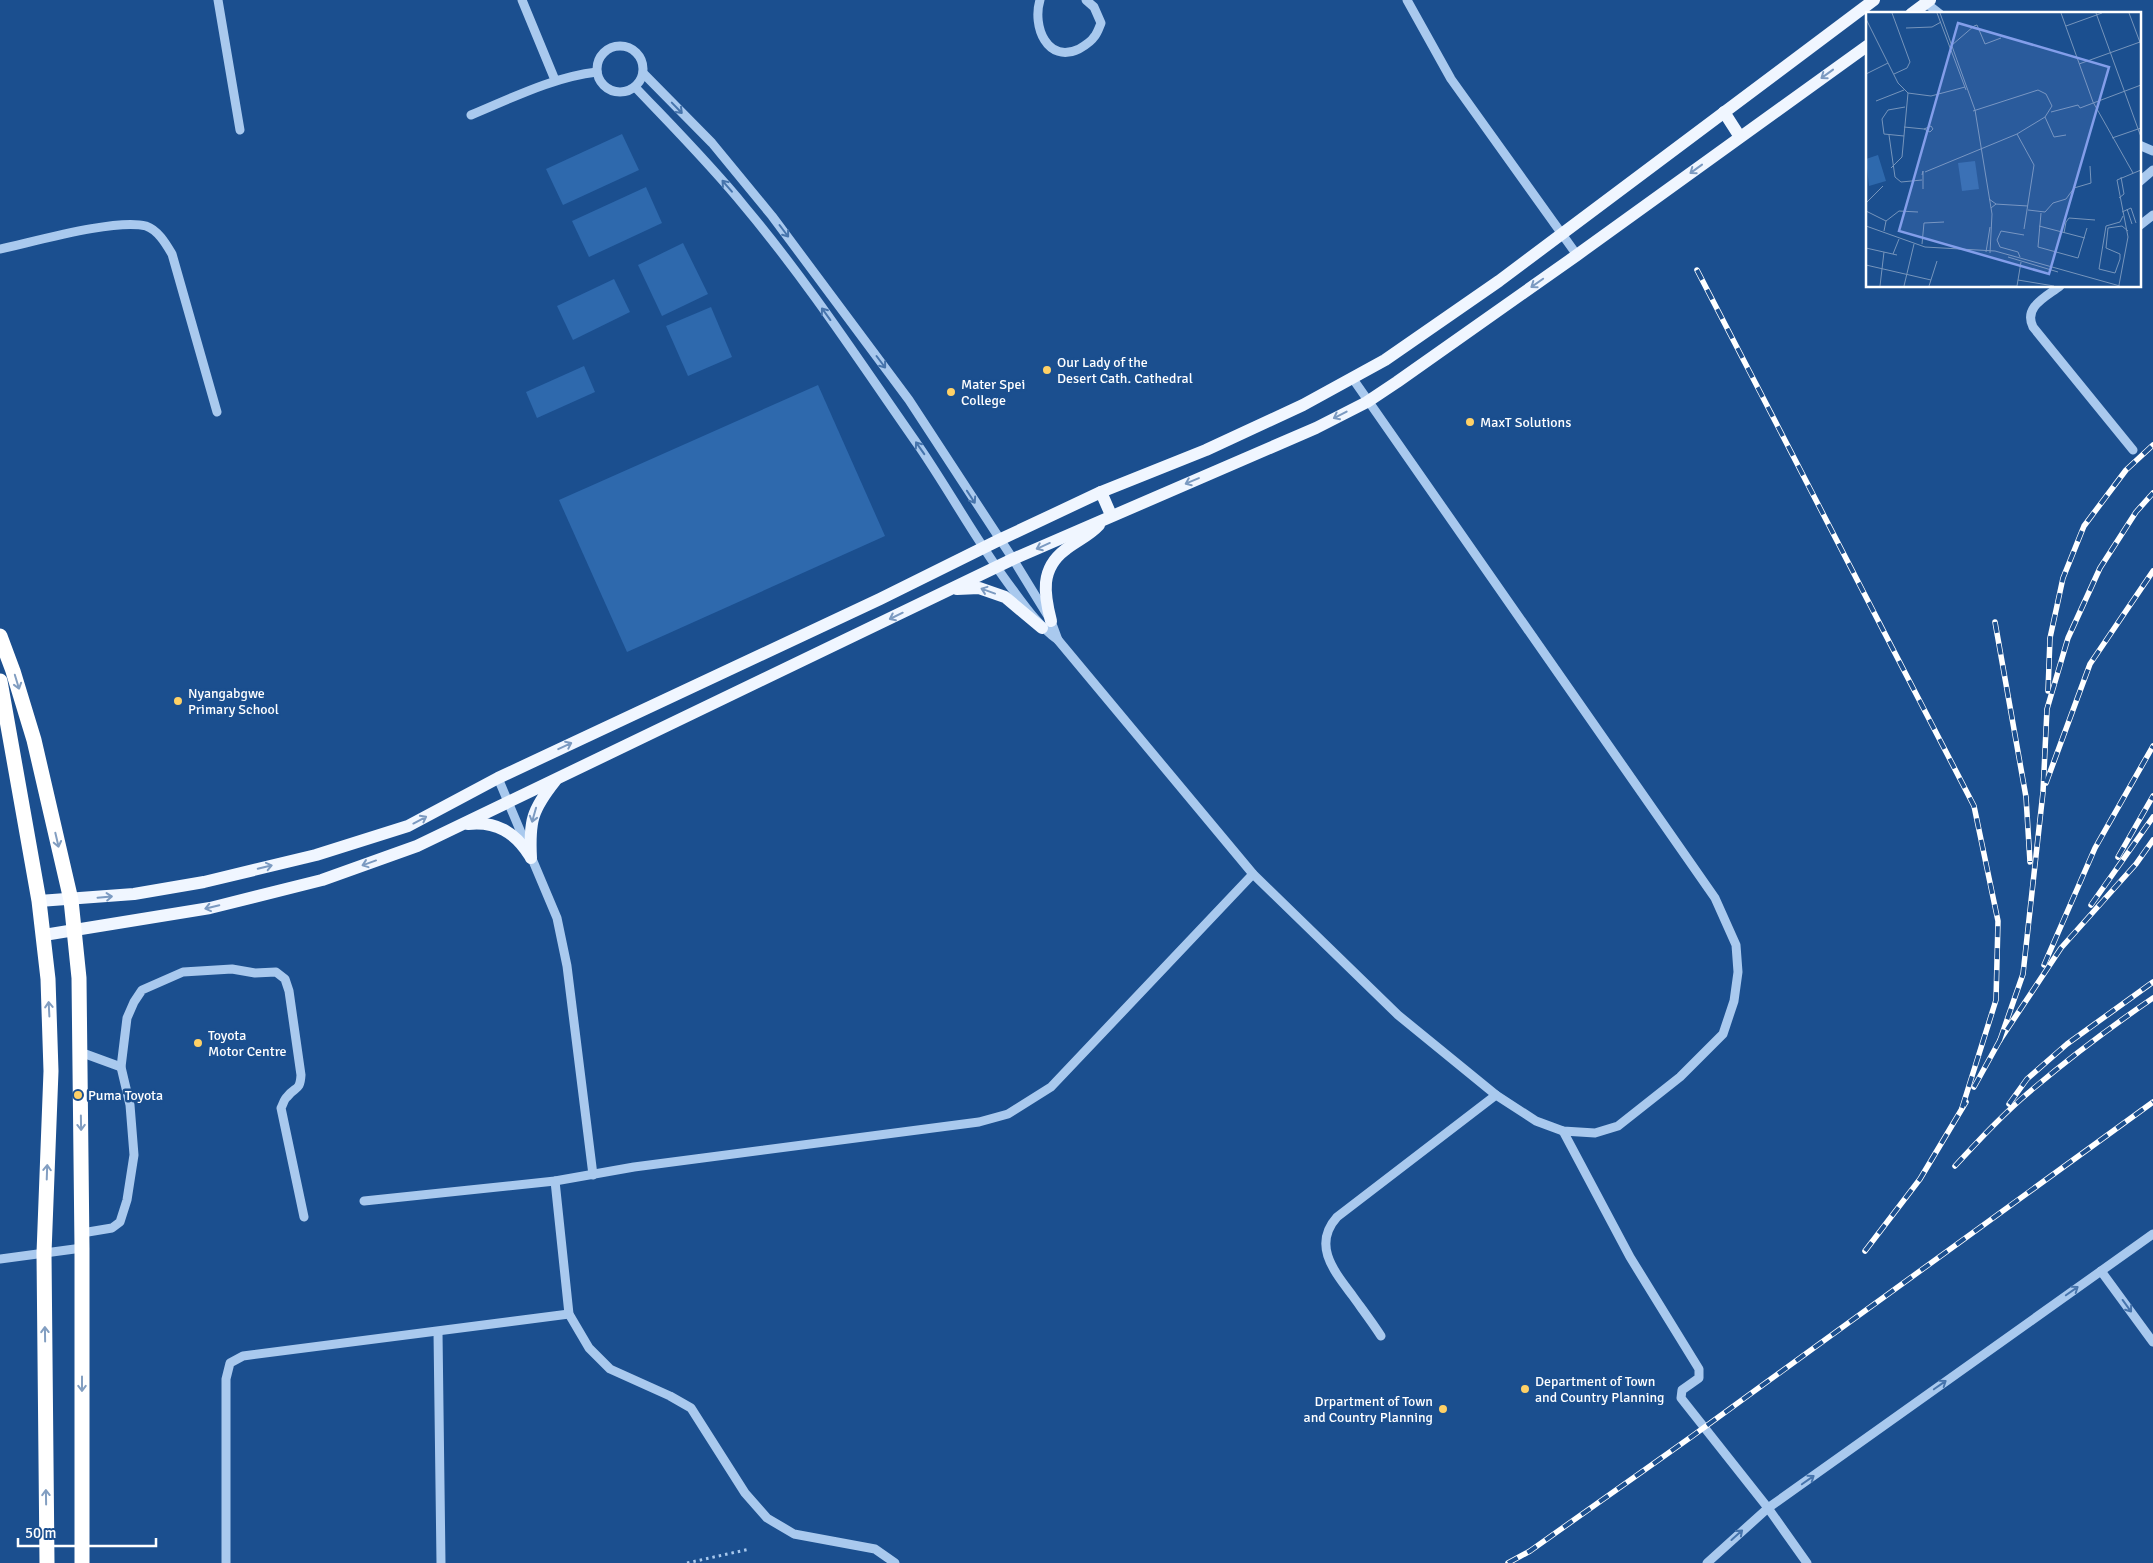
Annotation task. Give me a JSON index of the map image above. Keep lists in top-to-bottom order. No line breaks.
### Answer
{"places":["Our Lady of the Desert Cath. Cathedral","Mater Spei College","MaxT Solutions","Nyangabgwe Primary School","Toyota Motor Centre","Puma Toyota","Department of Town and Country Planning","Drpartment of Town and Country Planning"],"scale_bar":"50 m"}
